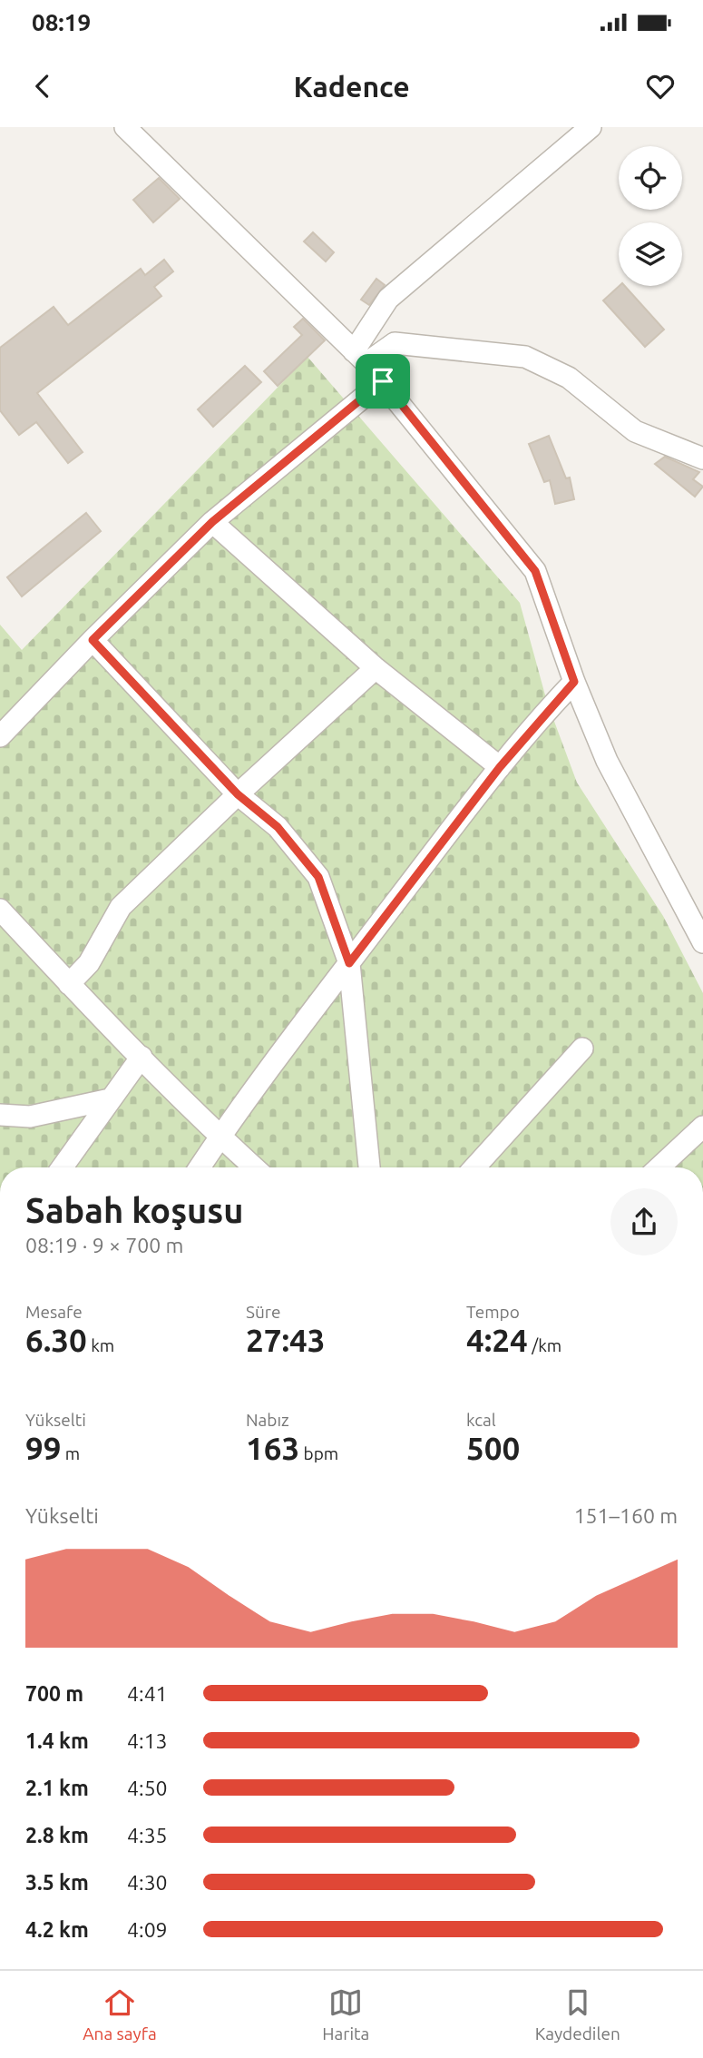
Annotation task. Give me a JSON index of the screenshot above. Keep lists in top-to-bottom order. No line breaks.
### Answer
{"page":{"status":"08:19","header":"Kadence","heading":["Sabah koşusu","08:19 · 9 × 700 m"],"stats":[["Mesafe","6.30 km"],["Süre","27:43"],["Tempo","4:24 /km"],["Yükselti","99 m"],["Nabız","163 bpm"],["kcal","500"]],"chart":["Yükselti","151–160 m"],"list":[{"name":"700 m","note":"4:41"},{"name":"1.4 km","note":"4:13"},{"name":"2.1 km","note":"4:50"},{"name":"2.8 km","note":"4:35"},{"name":"3.5 km","note":"4:30"},{"name":"4.2 km","note":"4:09"}],"tabs":["Ana sayfa","Harita","Kaydedilen"]}}
